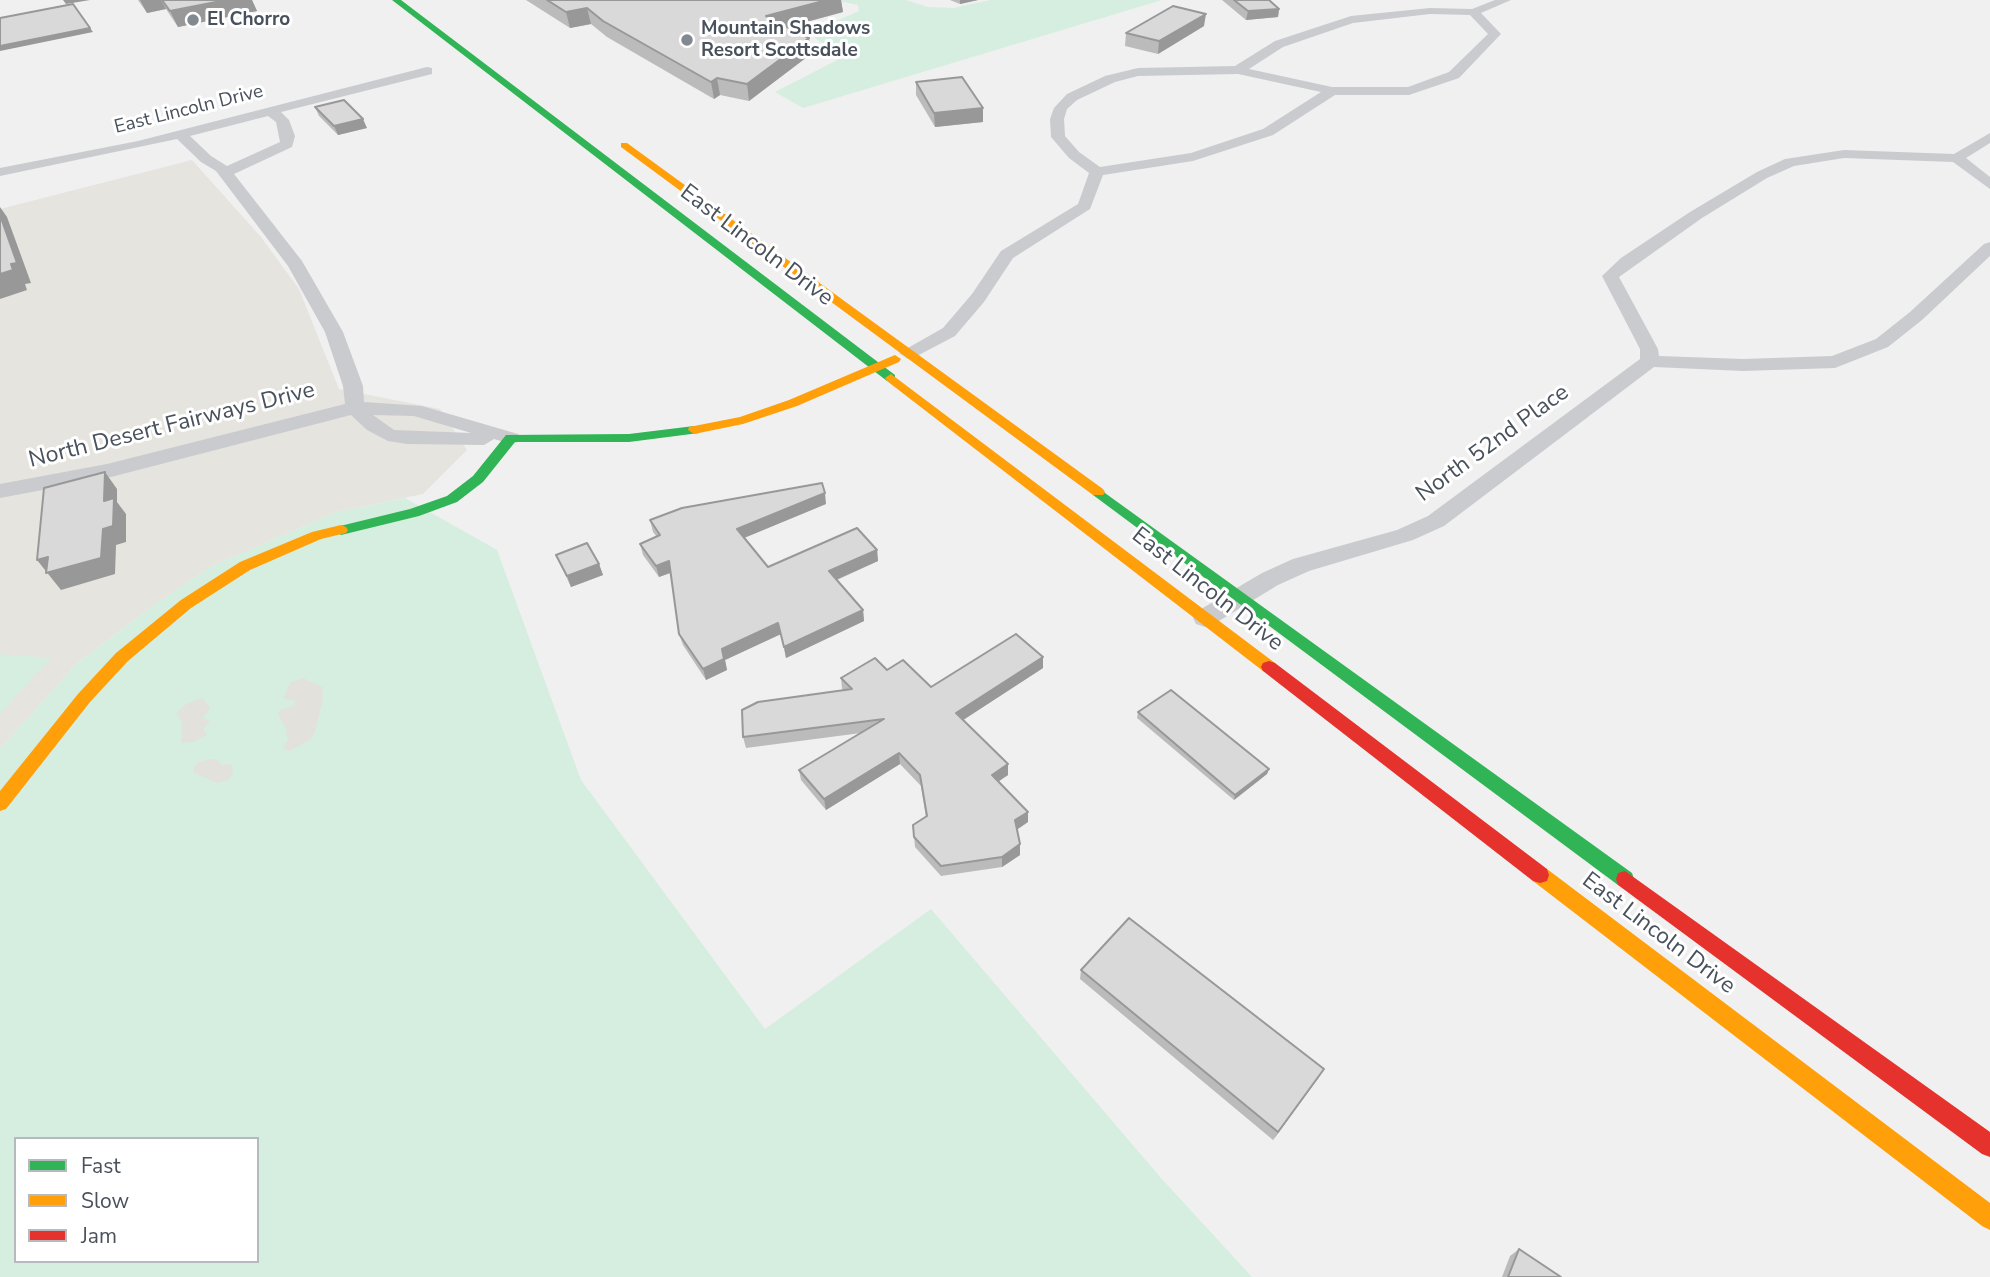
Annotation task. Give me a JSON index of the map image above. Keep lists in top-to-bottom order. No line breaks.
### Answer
{"streets":{"main road":["East Lincoln Drive","North Desert Fairways Drive"],"street":["North 52nd Place"]},"crossings":[["East Lincoln Drive","North Desert Fairways Drive"],["East Lincoln Drive","North 52nd Place"]],"places":["El Chorro","Mountain Shadows Resort Scottsdale"],"legend":["Fast","Slow","Jam"]}
